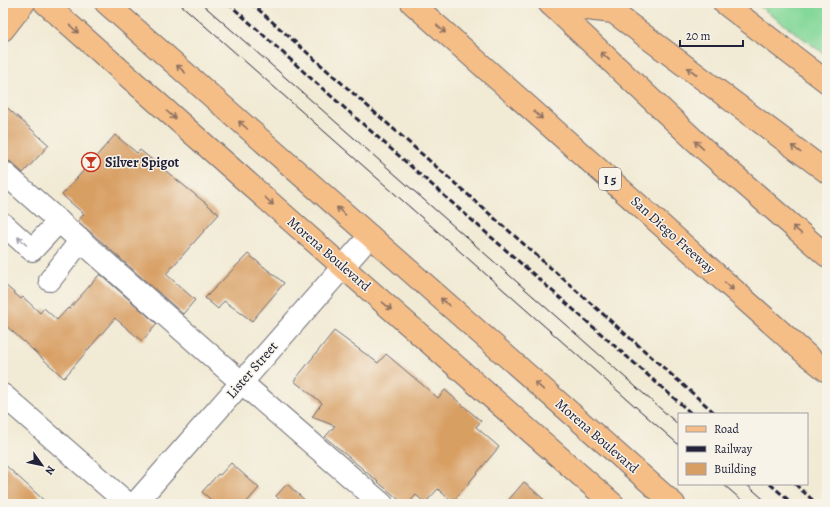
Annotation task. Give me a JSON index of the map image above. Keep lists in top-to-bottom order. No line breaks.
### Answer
{"streets":{"main road":["I 5","San Diego Freeway","Morena Boulevard"],"street":["Lister Street"]},"crossings":[["Morena Boulevard","Lister Street"]],"places":{"bar":["Silver Spigot"]},"legend":["Road","Railway","Building"],"scale_bar":"20 m","north":"bottom right"}
